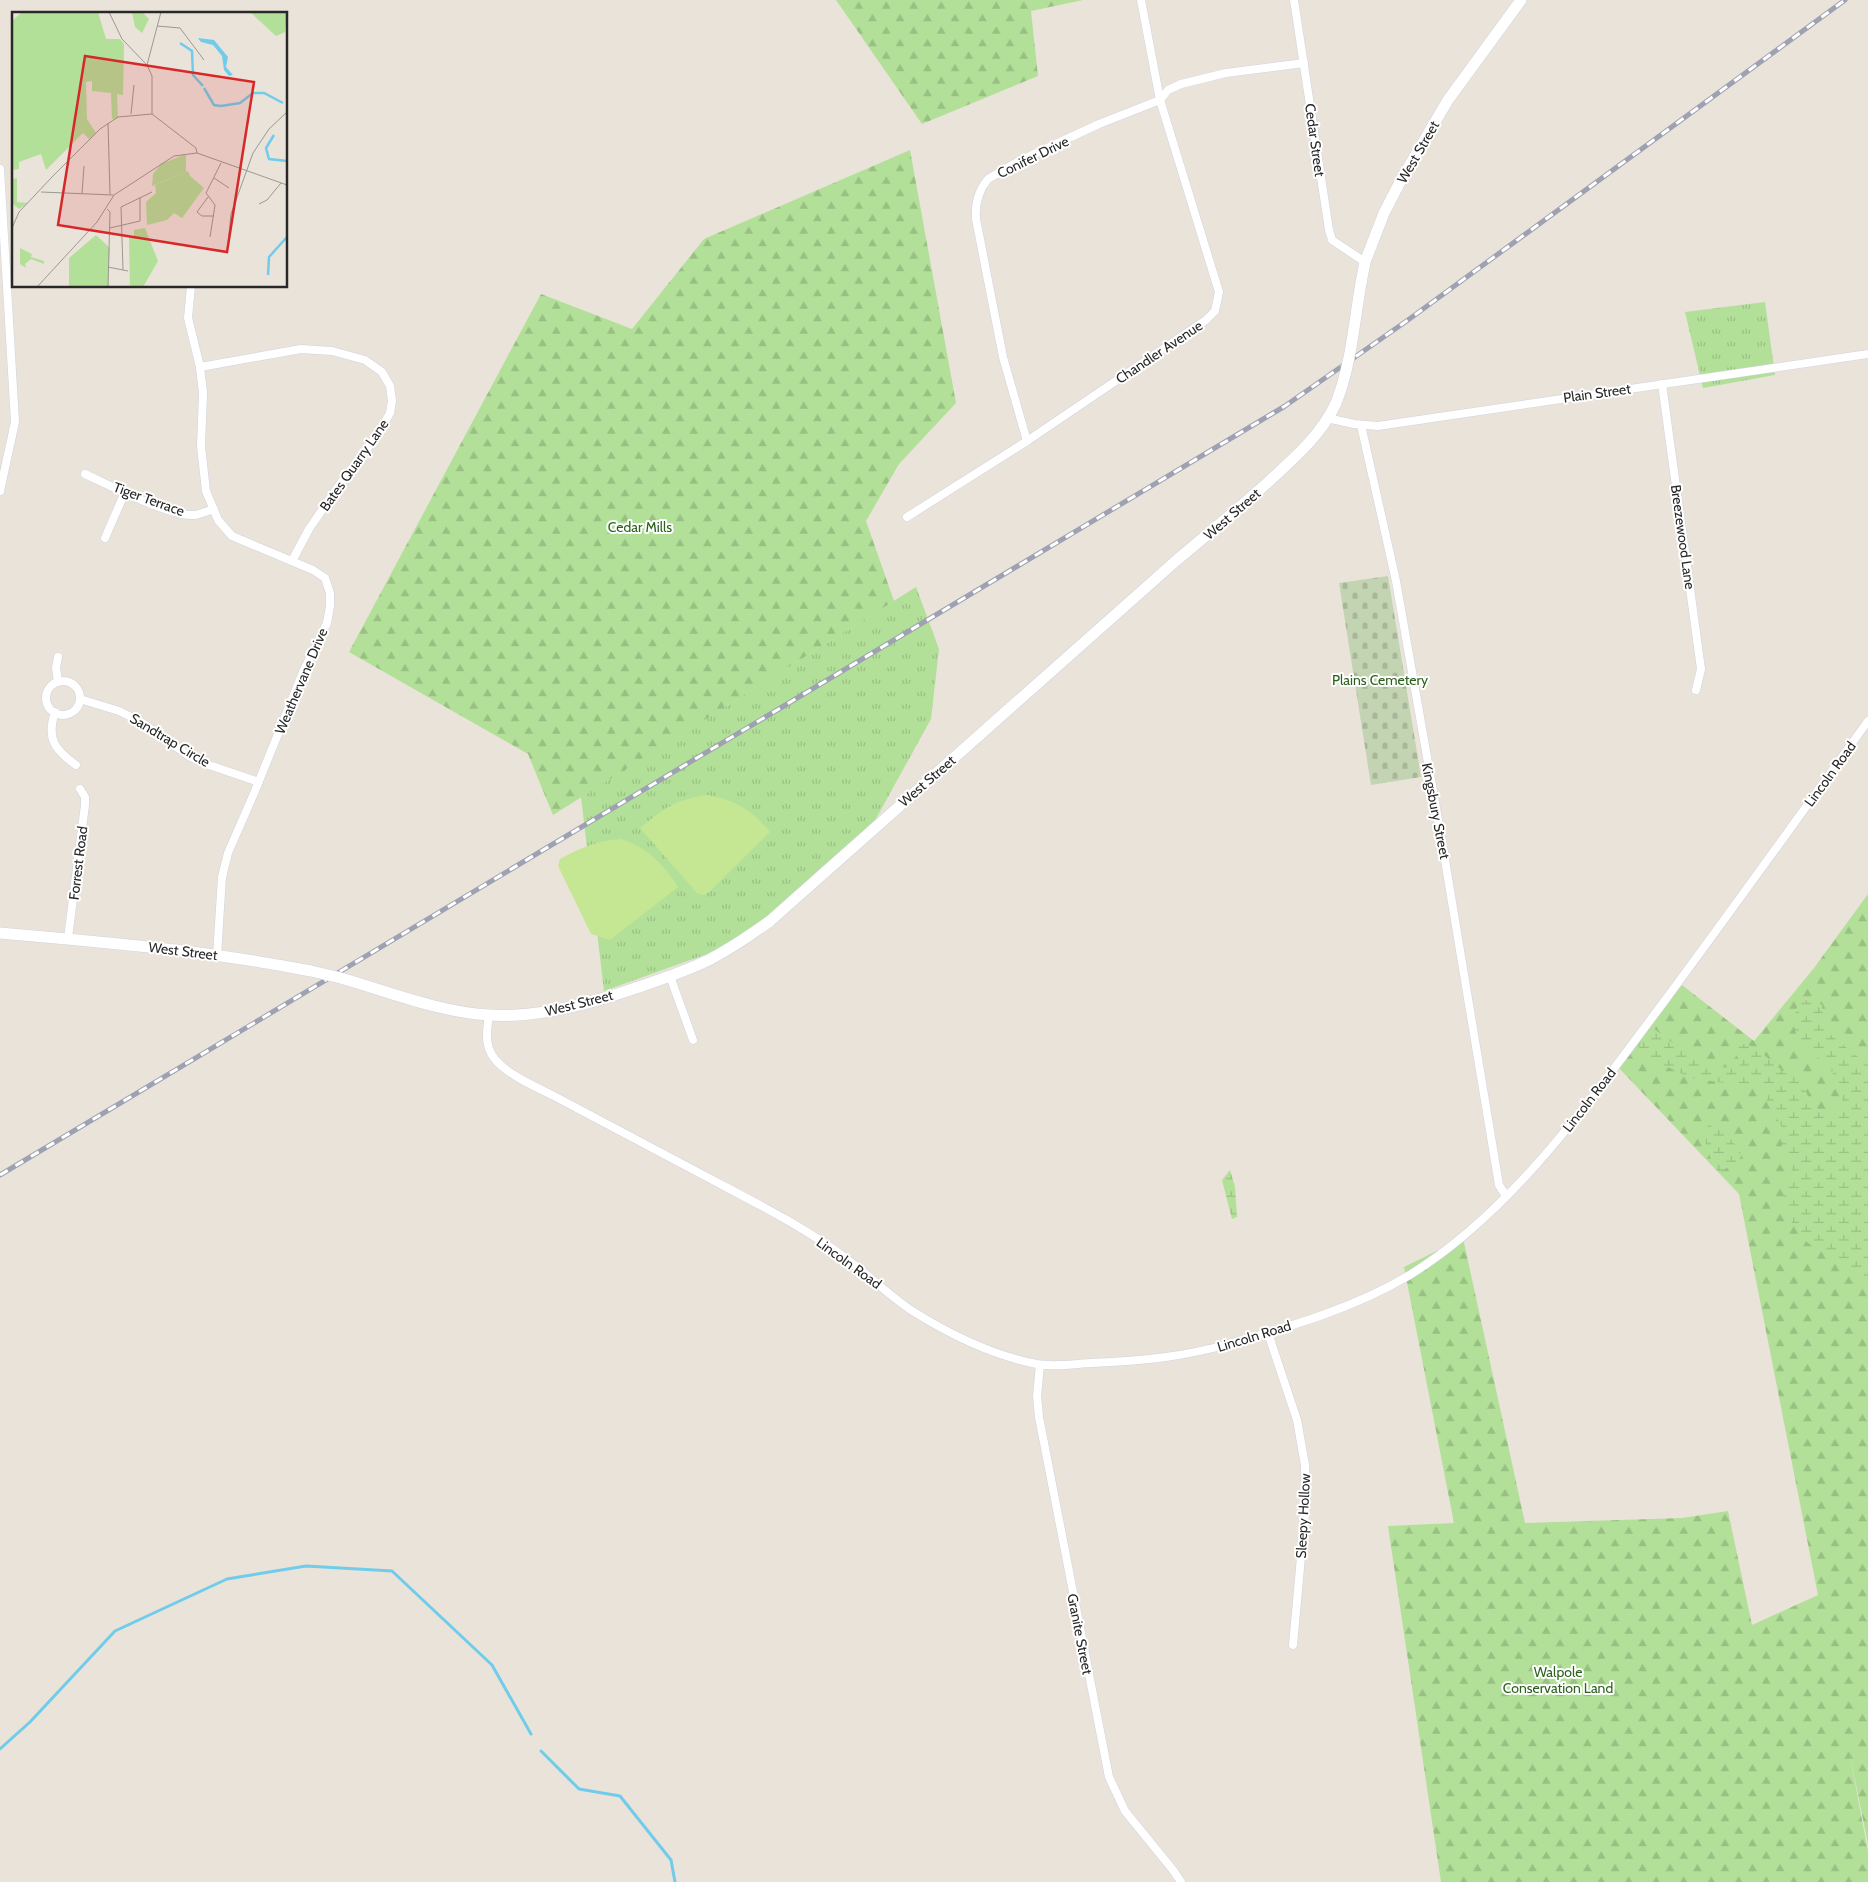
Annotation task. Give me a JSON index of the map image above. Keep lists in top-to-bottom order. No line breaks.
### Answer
{"streets":{"main road":["West Street"],"street":["Cedar Street","Conifer Drive","Chandler Avenue","Plain Street","Bates Quarry Lane","Tiger Terrace","Breezewood Lane","Weathervane Drive","Sandtrap Circle","Lincoln Road","Kingsbury Street","Forrest Road","Sleepy Hollow","Granite Street"]},"crossings":[["Cedar Street","West Street"],["Cedar Street","Conifer Drive"],["West Street","Plain Street"],["West Street","Weathervane Drive"],["West Street","Lincoln Road"],["West Street","Forrest Road"],["Conifer Drive","Chandler Avenue"],["Plain Street","Breezewood Lane"],["Plain Street","Kingsbury Street"],["Bates Quarry Lane","Weathervane Drive"],["Tiger Terrace","Weathervane Drive"],["Weathervane Drive","Sandtrap Circle"],["Lincoln Road","Kingsbury Street"],["Lincoln Road","Sleepy Hollow"],["Lincoln Road","Granite Street"]],"parks":["Cedar Mills","Plains Cemetery","Walpole Conservation Land"]}
